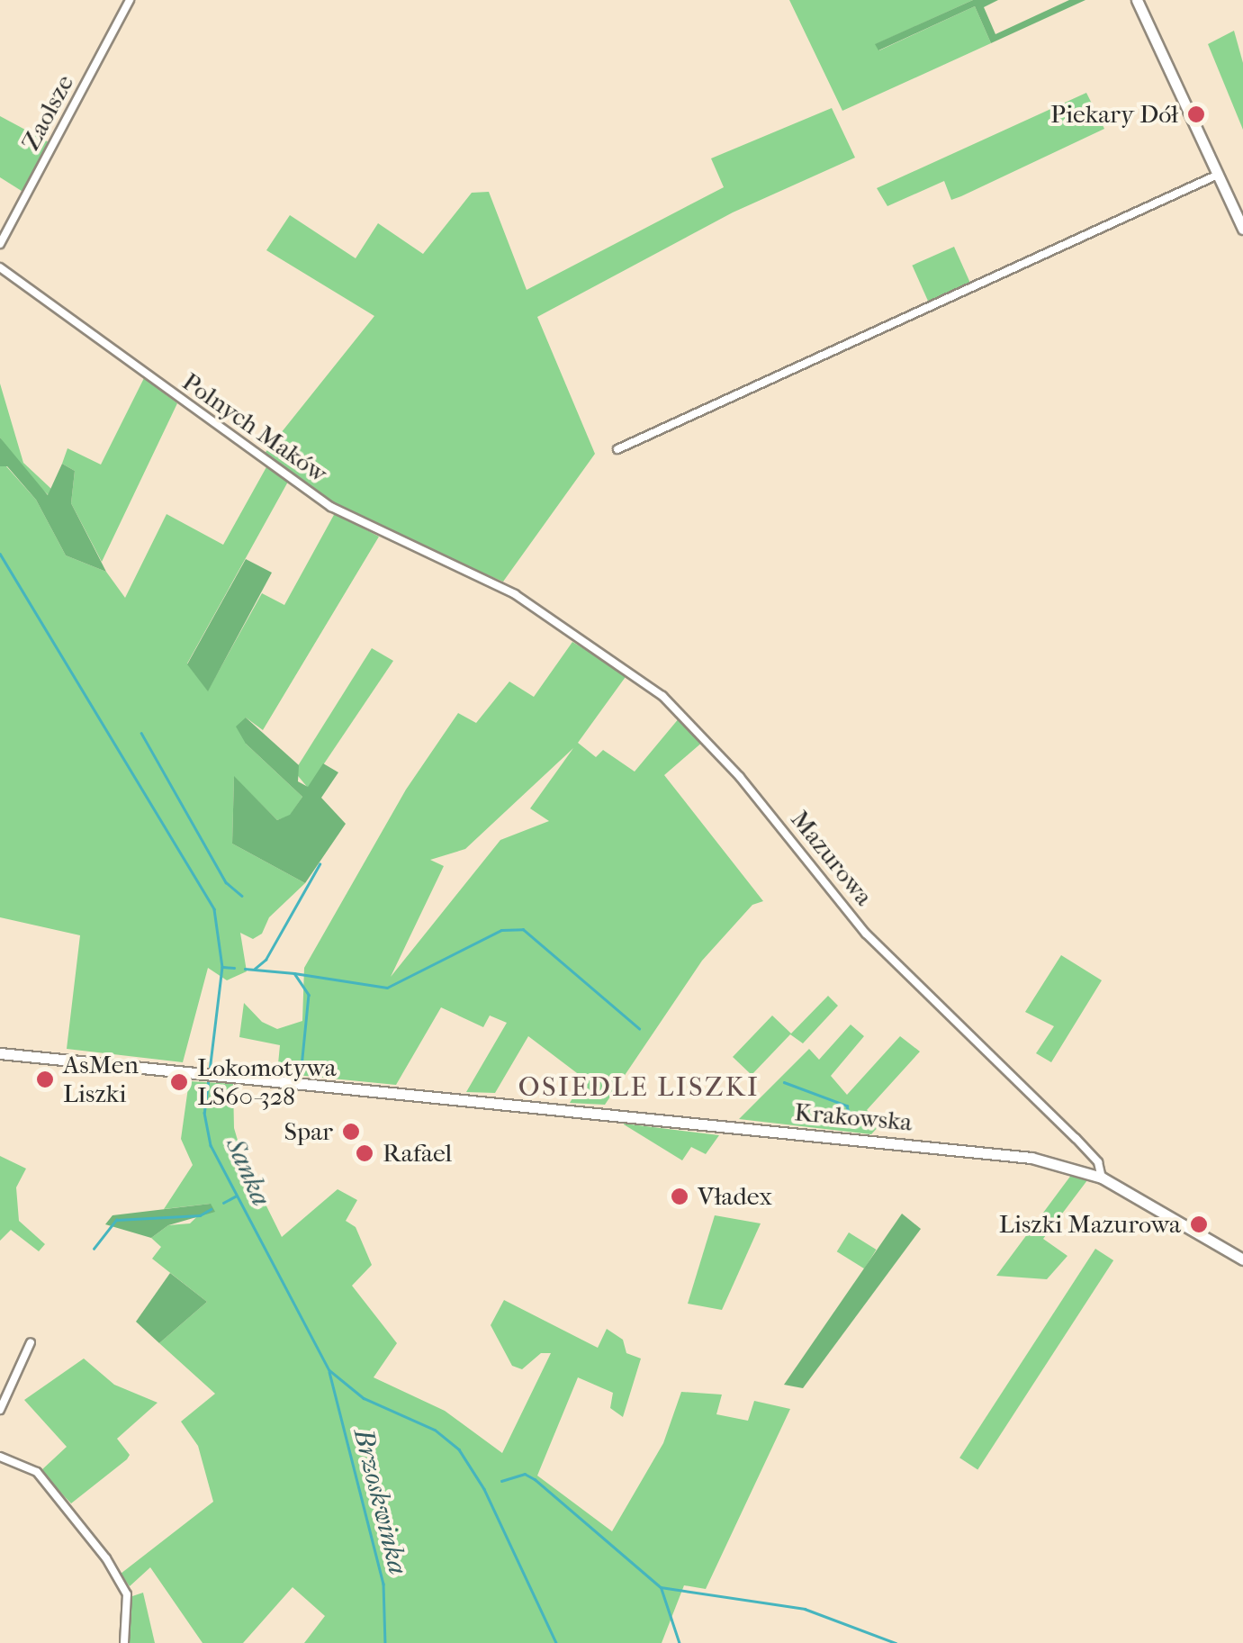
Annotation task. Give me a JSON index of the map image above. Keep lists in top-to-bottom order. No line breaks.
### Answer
{"streets":{"main road":["Krakowska"],"street":["Zaolsze","Polnych Maków","Mazurowa"]},"crossings":[["Polnych Maków","Mazurowa"],["Mazurowa","Krakowska"]],"districts":["OSIEDLE LISZKI"],"water":["Sanka","Brzoskwinka"],"places":["Piekary Dół","AsMen Liszki","Lokomotywa LS60-328","Spar","Rafael","Vładex","Liszki Mazurowa"]}
